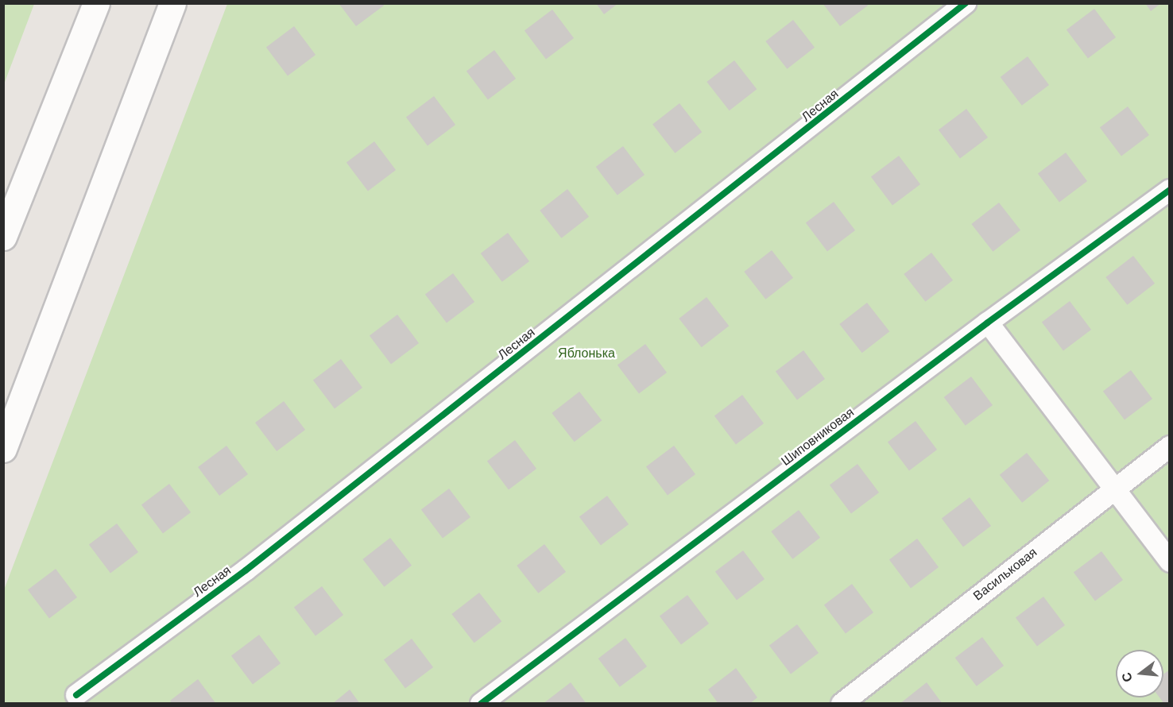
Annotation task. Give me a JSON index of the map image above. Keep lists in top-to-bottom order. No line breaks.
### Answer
{"streets":{"street":["Лесная","Шиповниковая","Васильковая"]},"parks":["Яблонька"],"north":"left"}
